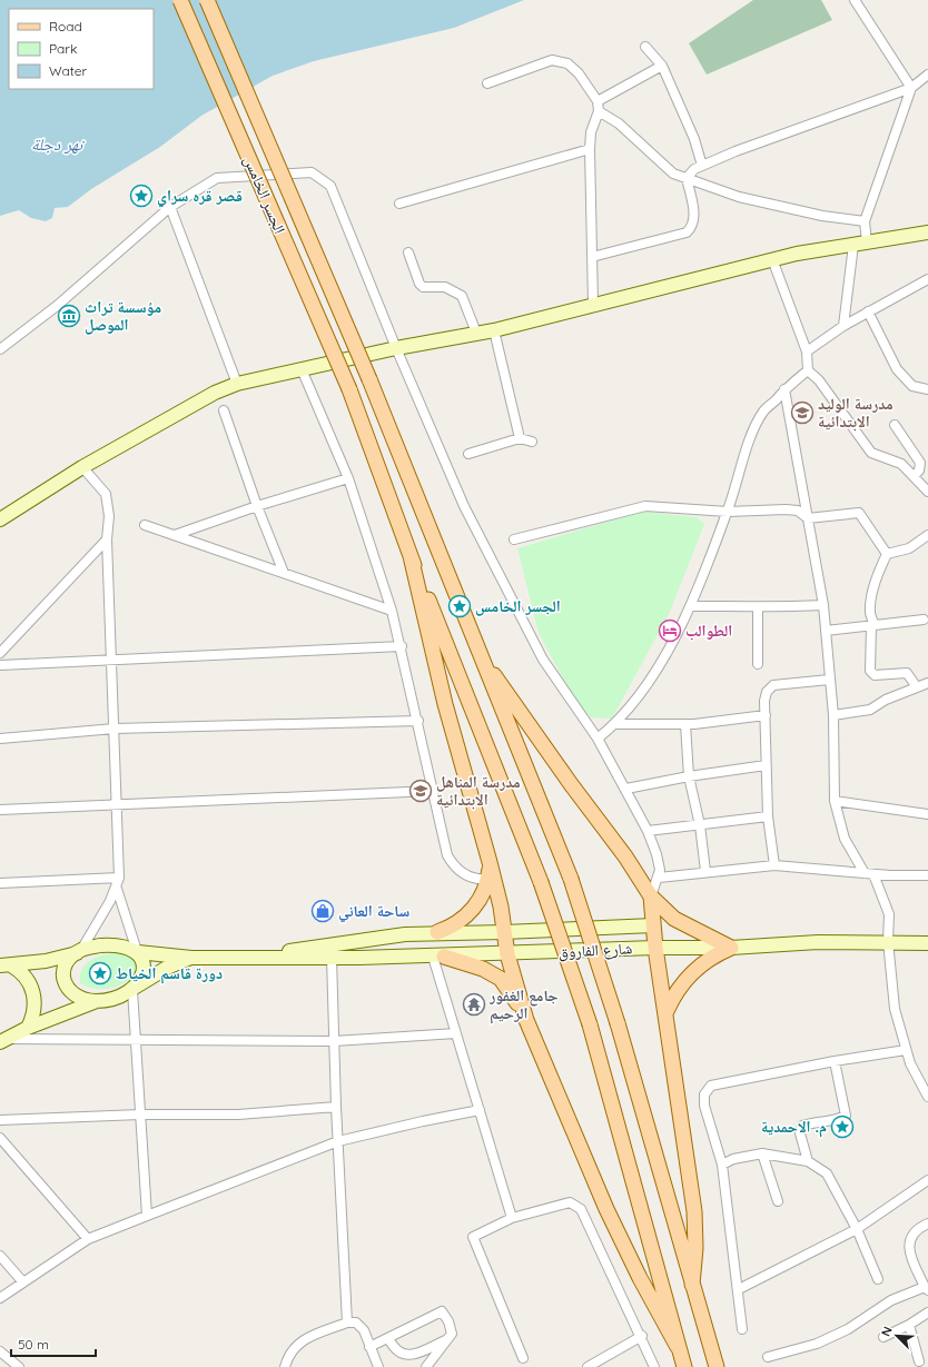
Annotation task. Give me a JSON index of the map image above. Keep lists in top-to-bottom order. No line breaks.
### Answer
{"streets":{"main road":["الجسر الخامس","شارع الفاروق"]},"water":["نهر دجلة"],"places":{"place":["قصر قره سراي","الجسر الخامس","دورة قاسم الخياط","م. الاحمدية"],"museum":["مؤسسة تراث الموصل"],"school or university":["مدرسة الوليد الابتدائية","مدرسة المناهل الابتدائية"],"hotel":["الطوالب"],"shop":["ساحة العاني"],"temple":["جامع الغفور الرحيم"]},"legend":["Road","Park","Water"],"scale_bar":"50 m","north":"top left"}
